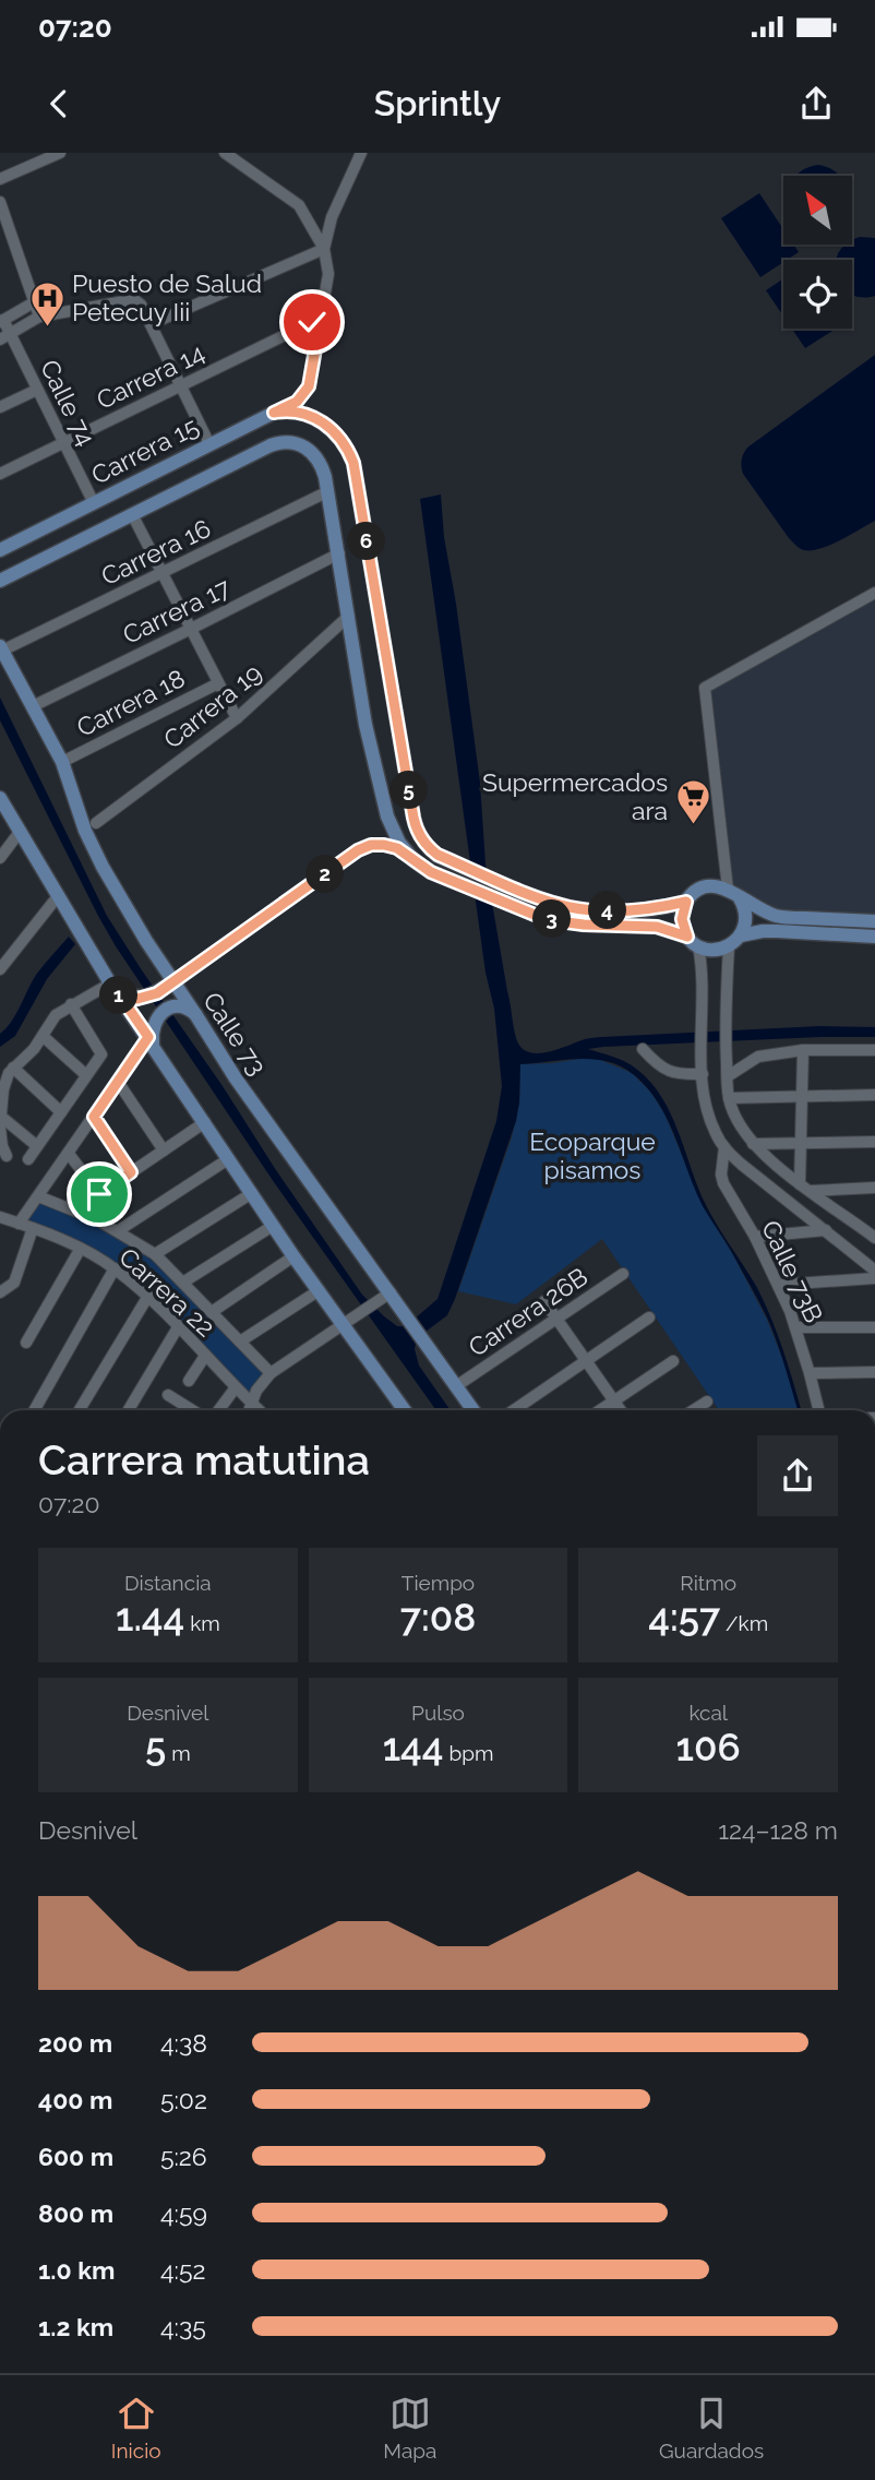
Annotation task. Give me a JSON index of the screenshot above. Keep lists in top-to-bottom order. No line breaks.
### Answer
{"streets":{"main road":["Carrera 15","Calle 73"],"street":["Carrera 14","Calle 74","Carrera 16","Carrera 17","Carrera 18","Carrera 19","Calle 73B","Carrera 22","Carrera 26B"]},"crossings":[["Carrera 14","Calle 74"],["Calle 74","Carrera 15"],["Carrera 15","Carrera 16"],["Carrera 16","Calle 73"],["Carrera 17","Calle 73"],["Carrera 18","Calle 73"],["Calle 73","Carrera 26B"]],"parks":["Ecoparque pisamos"],"places":{"hospital":["Puesto de Salud Petecuy Iii"],"supermarket":["Supermercados ara"]},"north":"top left","page":{"status":"07:20","header":"Sprintly","pins":["6","5","2","4","3","1"],"heading":["Carrera matutina","07:20"],"stats":[["Distancia","1.44 km"],["Tiempo","7:08"],["Ritmo","4:57 /km"],["Desnivel","5 m"],["Pulso","144 bpm"],["kcal","106"]],"chart":["Desnivel","124–128 m"],"list":[{"name":"200 m","note":"4:38"},{"name":"400 m","note":"5:02"},{"name":"600 m","note":"5:26"},{"name":"800 m","note":"4:59"},{"name":"1.0 km","note":"4:52"},{"name":"1.2 km","note":"4:35"}],"tabs":["Inicio","Mapa","Guardados"]}}
